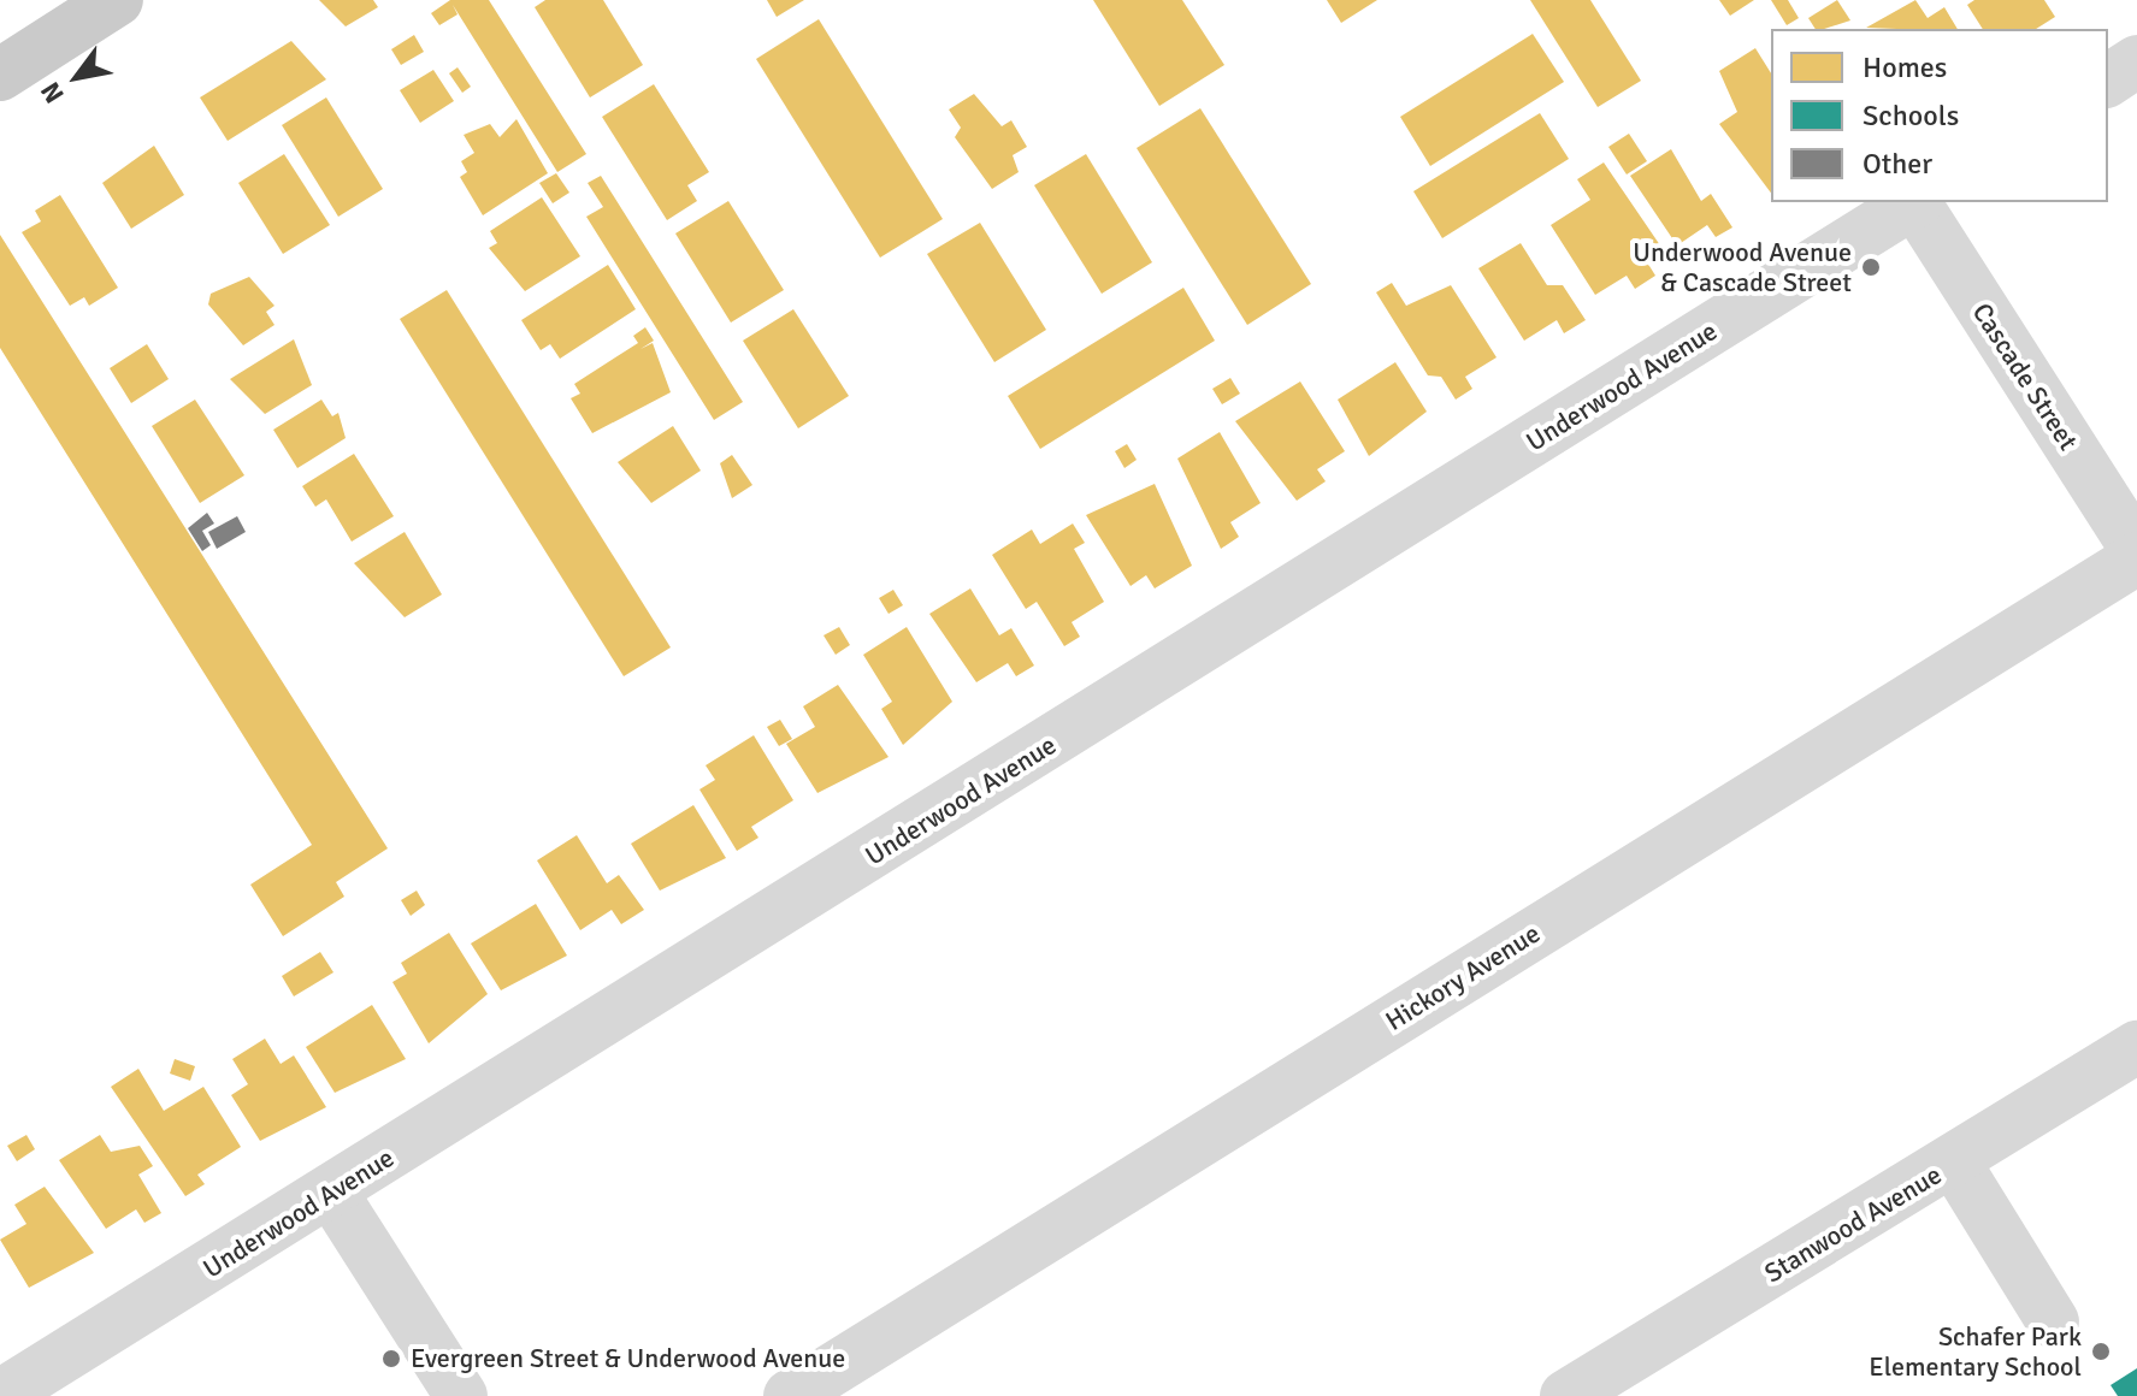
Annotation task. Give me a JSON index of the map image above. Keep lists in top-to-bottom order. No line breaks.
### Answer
{"streets":{"street":["Cascade Street","Underwood Avenue","Hickory Avenue","Stanwood Avenue"]},"places":["Underwood Avenue & Cascade Street","Schafer Park Elementary School","Evergreen Street & Underwood Avenue"],"legend":["Homes","Schools","Other"],"north":"bottom left"}
